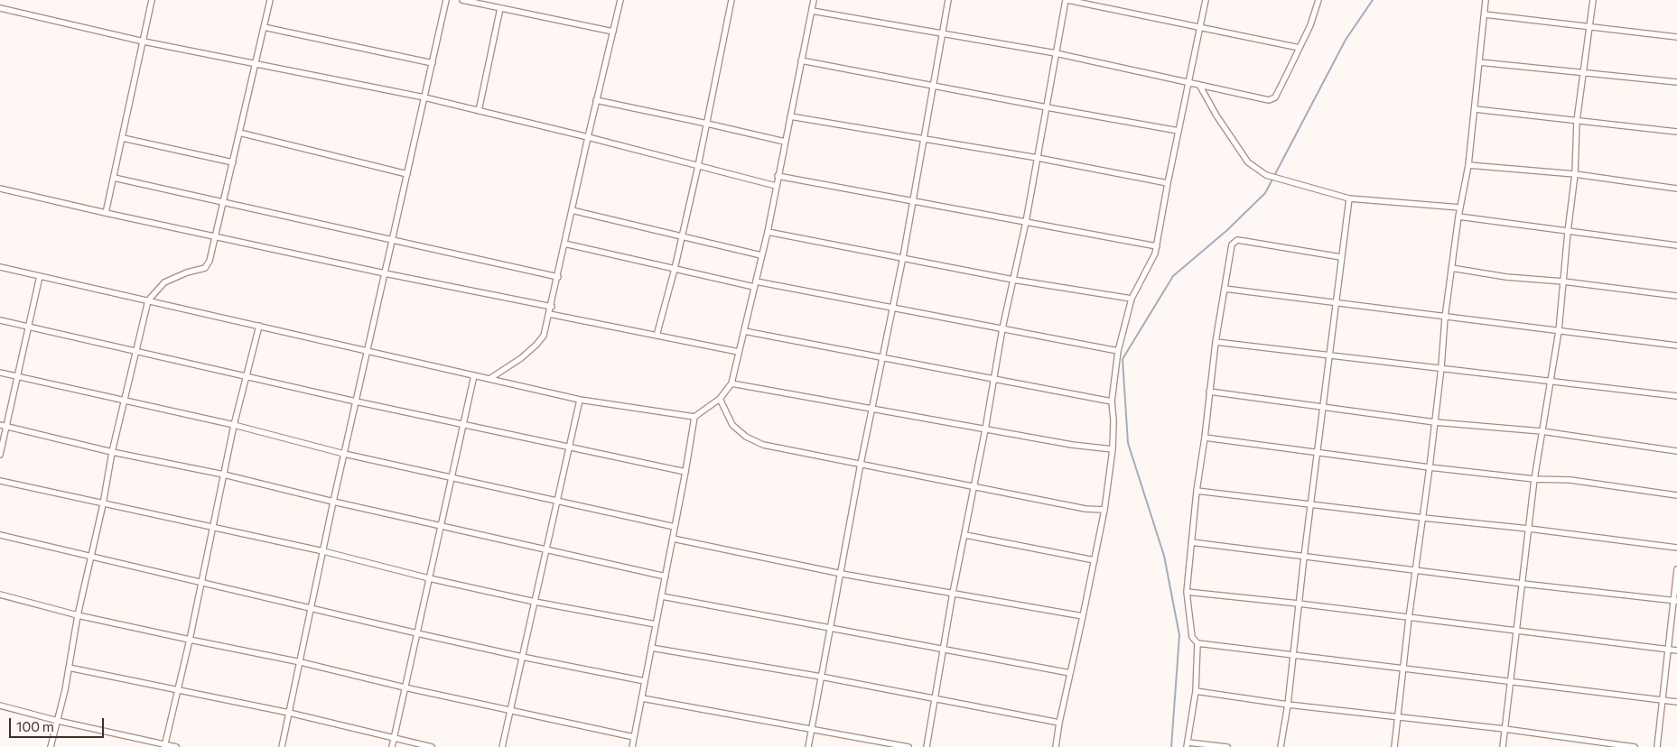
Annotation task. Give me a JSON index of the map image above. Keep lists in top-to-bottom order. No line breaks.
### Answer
{"scale_bar":"100 m"}
